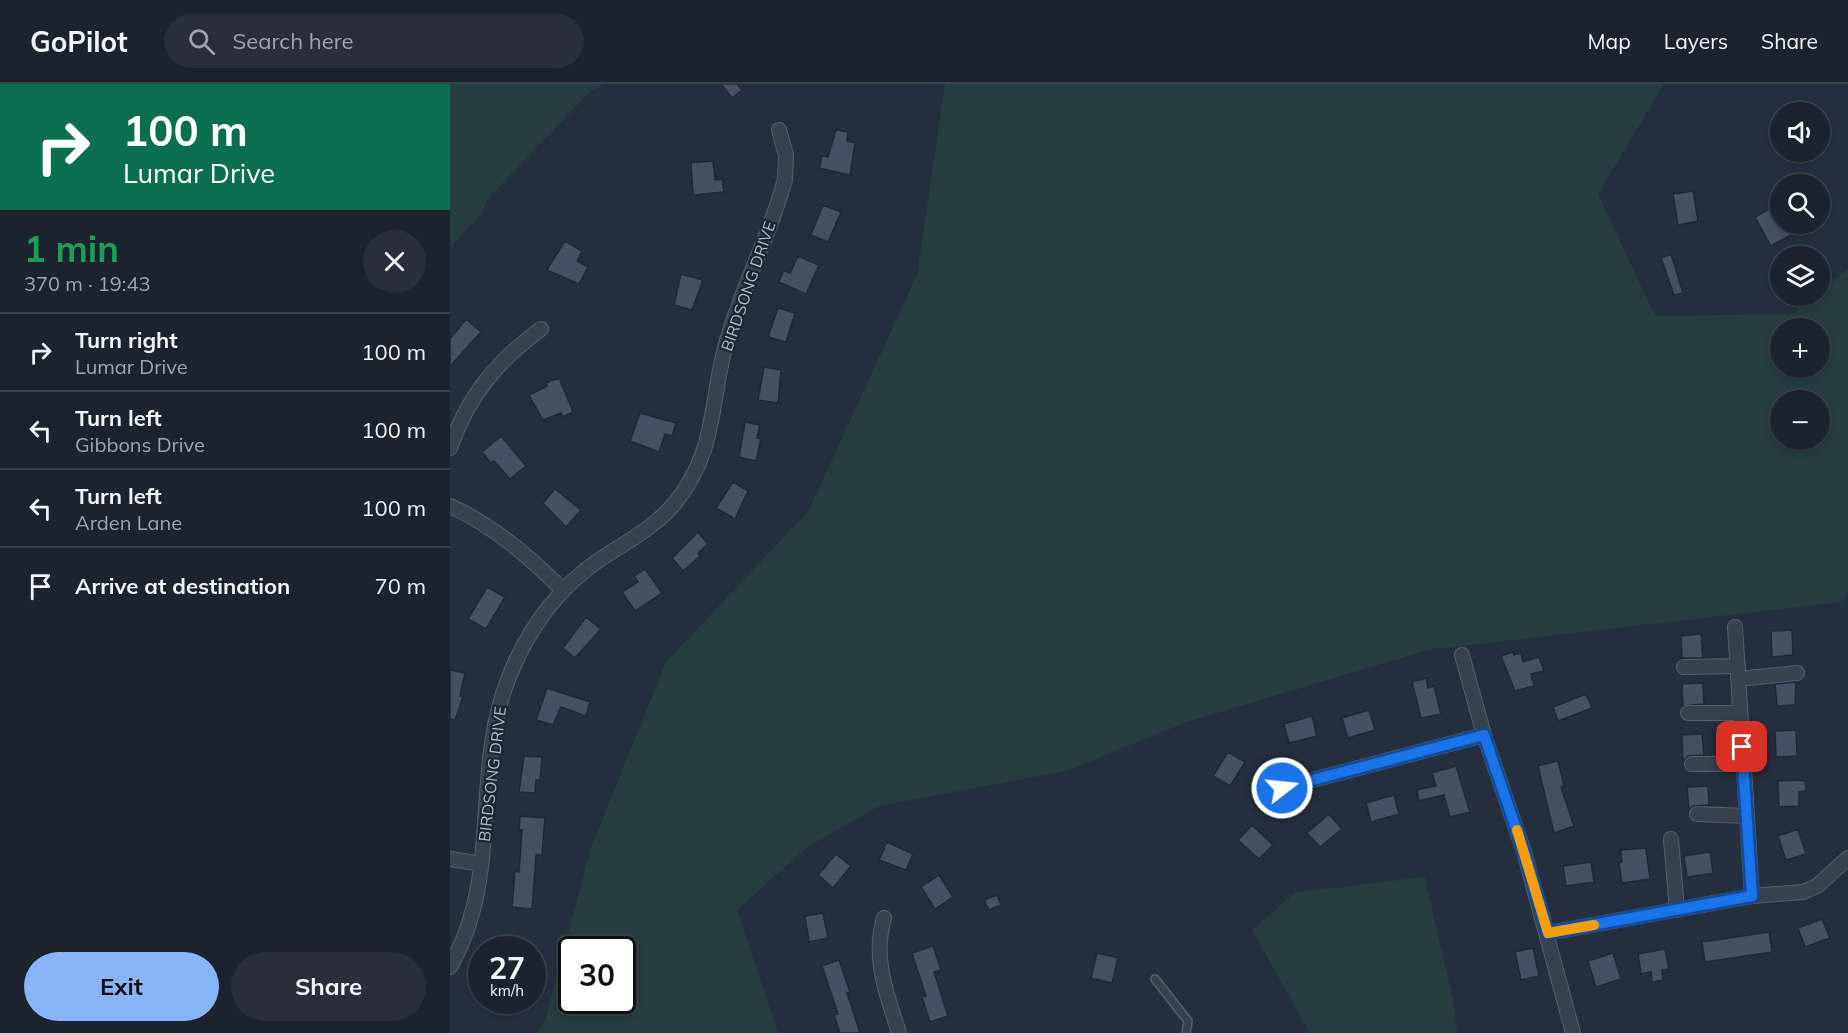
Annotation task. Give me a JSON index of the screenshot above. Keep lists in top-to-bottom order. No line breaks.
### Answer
{"streets":{"street":["BIRDSONG DRIVE"]},"page":{"header":"GoPilot","search":"Search here","nav":["Map","Layers","Share"],"turn":["100 m","Lumar Drive"],"map_buttons":["+","−"],"heading":["1 min","370 m · 19:43"],"list":[{"name":"Turn right","note":"Lumar Drive","value":"100 m"},{"name":"Turn left","note":"Gibbons Drive","value":"100 m"},{"name":"Turn left","note":"Arden Lane","value":"100 m"},{"name":"Arrive at destination","value":"70 m"}],"speed":"27 km/h","limit":"30","buttons":["Exit","Share"]}}
